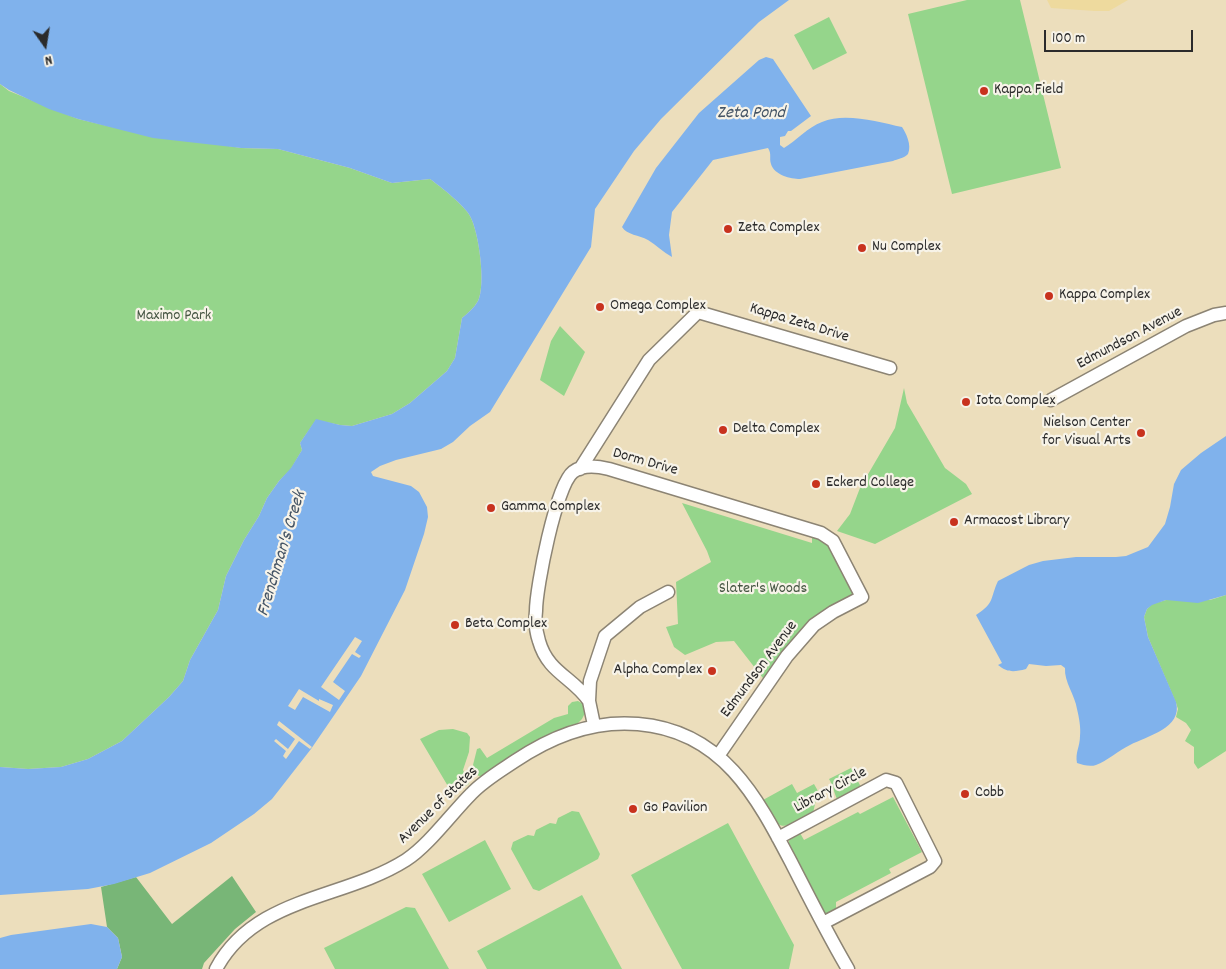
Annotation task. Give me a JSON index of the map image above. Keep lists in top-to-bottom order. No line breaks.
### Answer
{"streets":{"street":["Kappa Zeta Drive","Edmundson Avenue","Dorm Drive","Library Circle","Avenue of States"]},"crossings":[["Kappa Zeta Drive","Dorm Drive"],["Edmundson Avenue","Dorm Drive"],["Edmundson Avenue","Avenue of States"],["Library Circle","Avenue of States"]],"water":["Zeta Pond","Frenchman's Creek"],"parks":["Maximo Park","Slater's Woods"],"places":["Kappa Field","Zeta Complex","Nu Complex","Kappa Complex","Omega Complex","Iota Complex","Delta Complex","Nielson Center for Visual Arts","Eckerd College","Gamma Complex","Armacost Library","Beta Complex","Alpha Complex","Cobb","Go Pavilion"],"scale_bar":"100 m","north":"bottom"}
